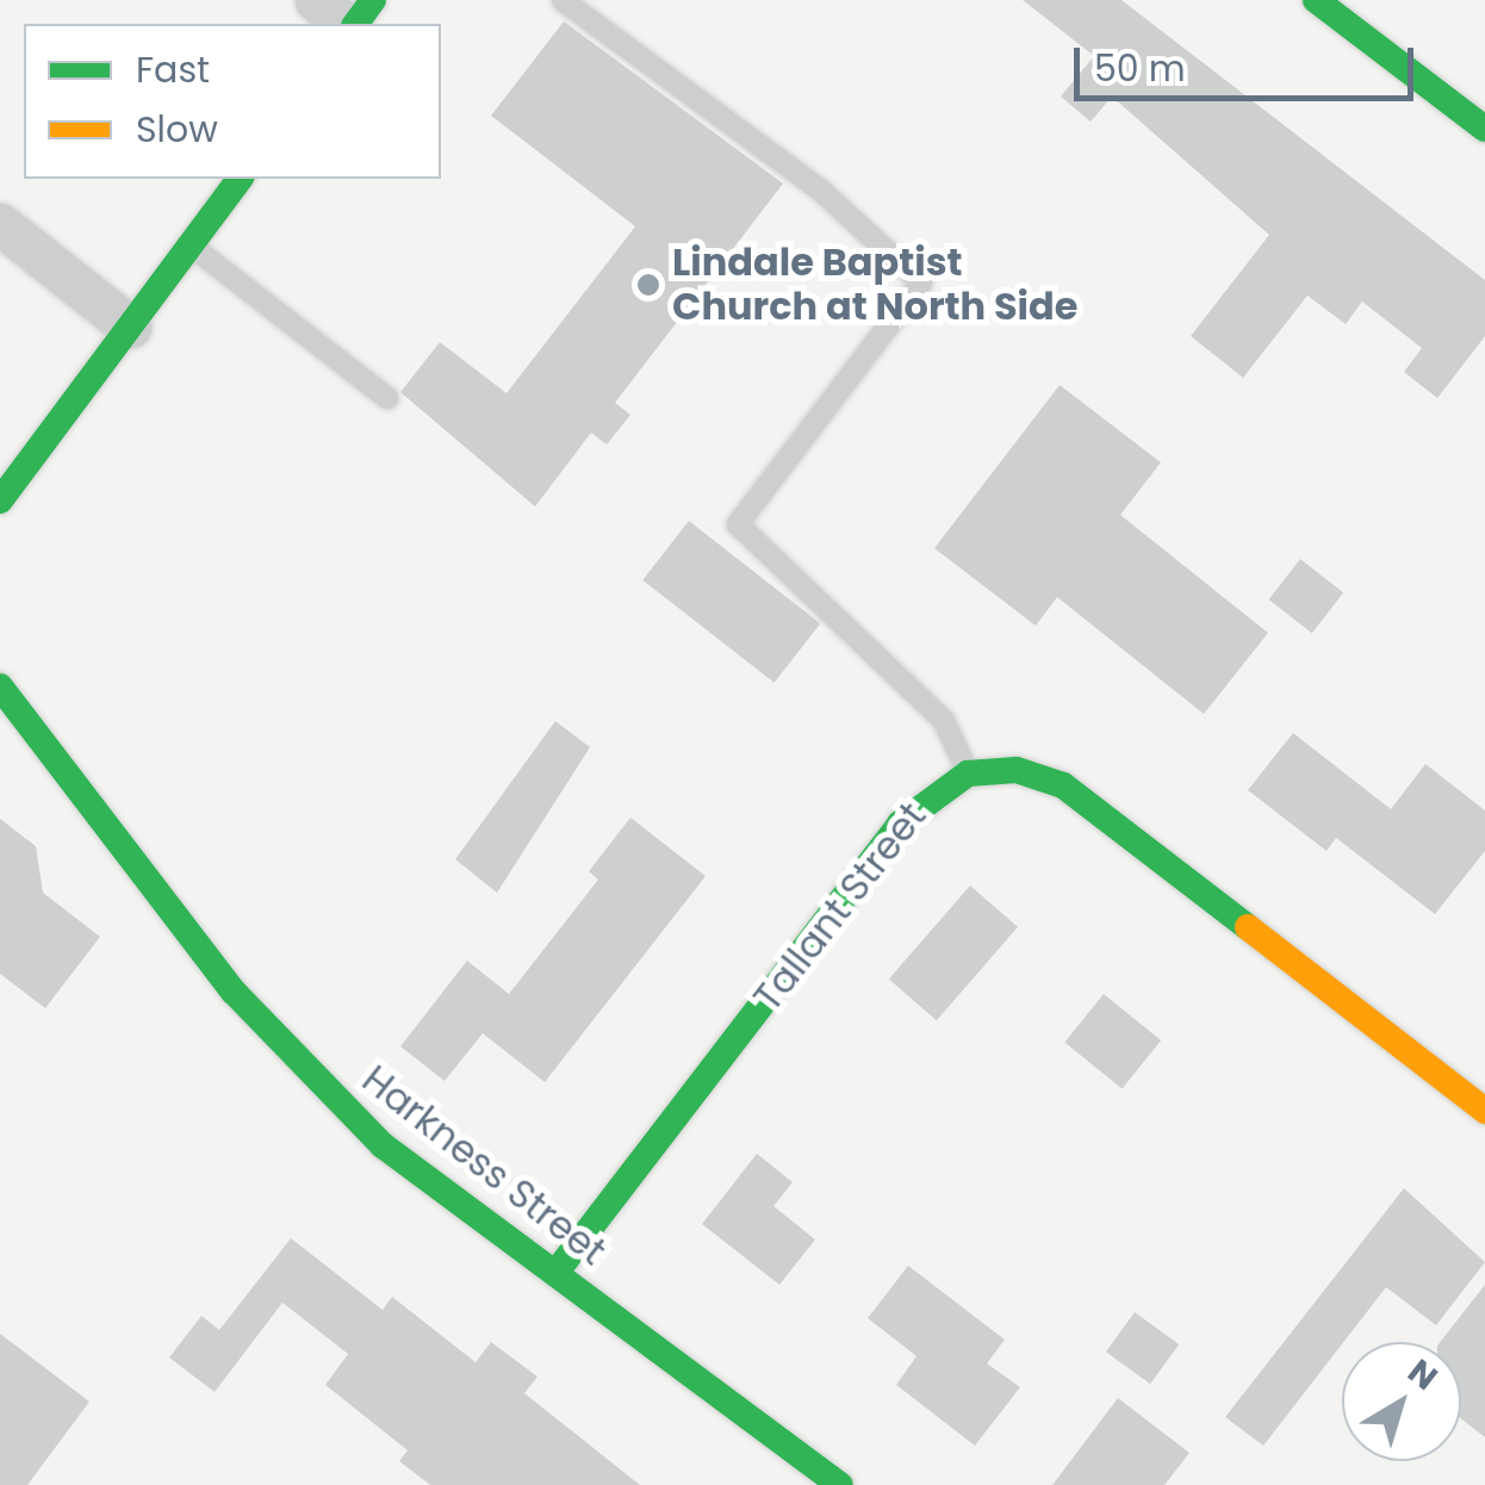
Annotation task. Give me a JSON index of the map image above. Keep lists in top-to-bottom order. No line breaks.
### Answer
{"streets":{"street":["Tallant Street","Harkness Street"]},"crossings":[["Tallant Street","Harkness Street"]],"places":["Lindale Baptist Church at North Side"],"legend":["Fast","Slow"],"scale_bar":"50 m","north":"top right"}
